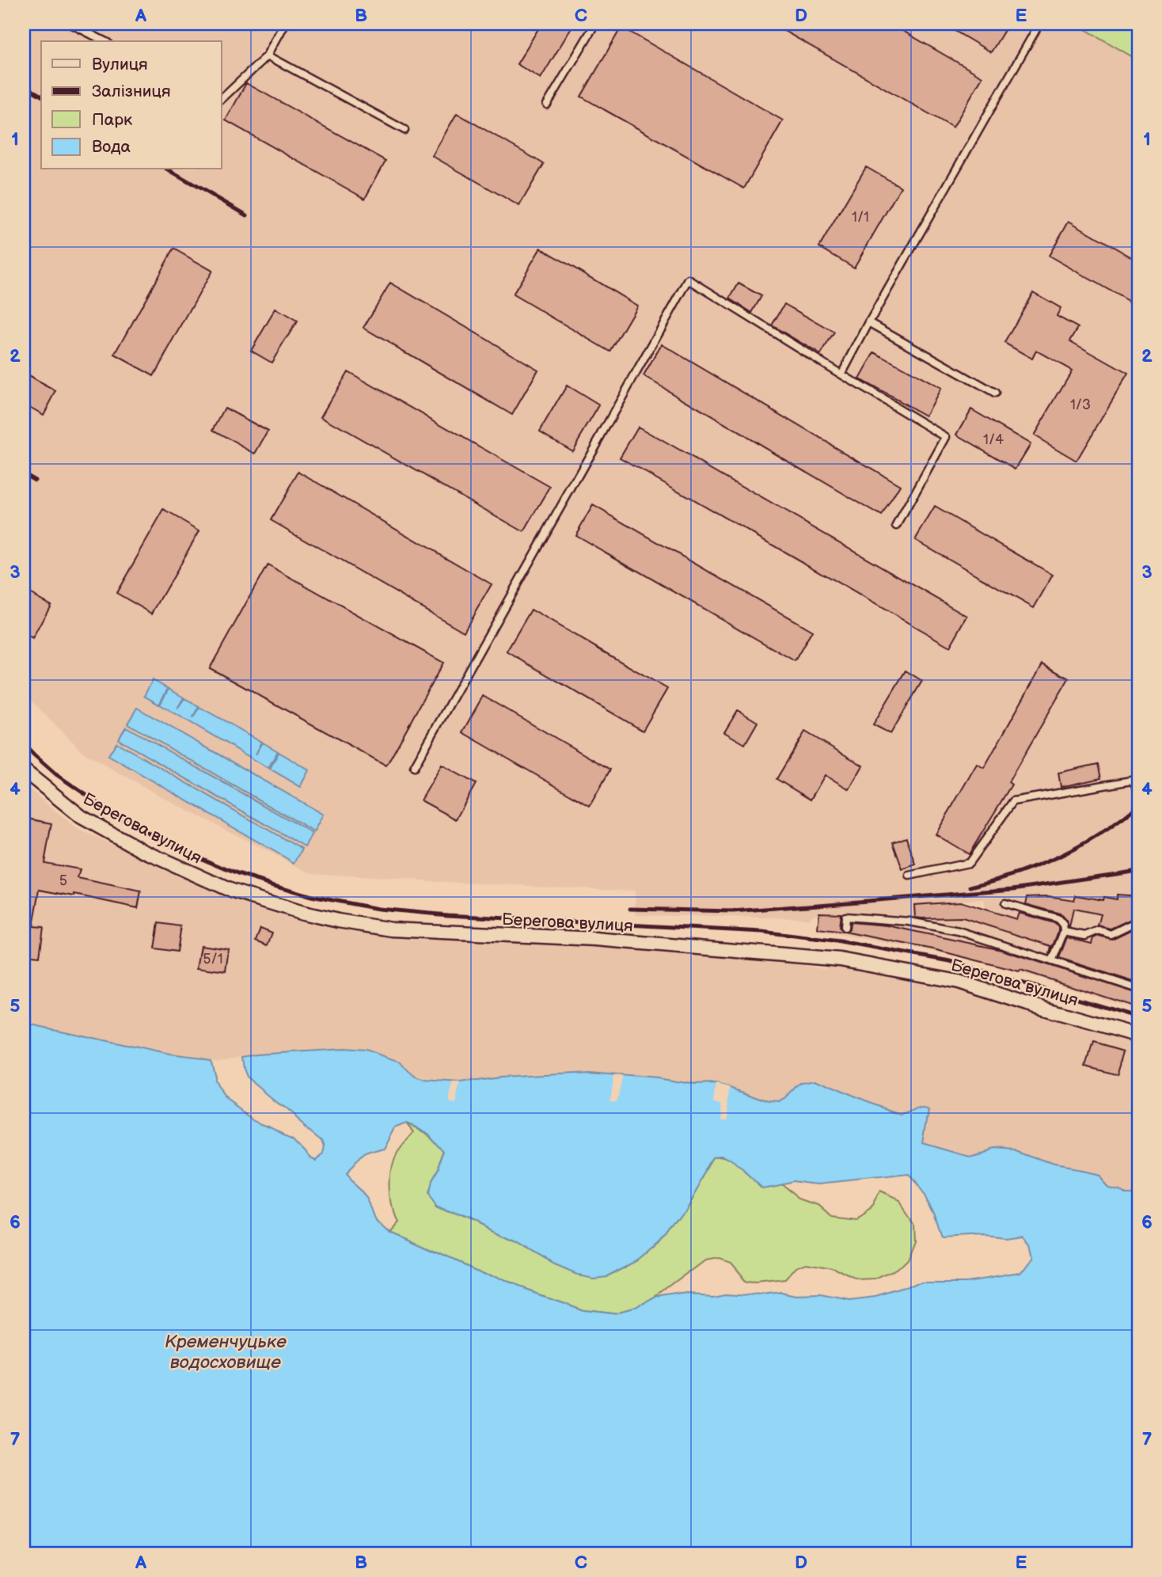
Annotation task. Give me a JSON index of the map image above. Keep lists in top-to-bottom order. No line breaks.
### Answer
{"streets":{"street":["Берегова вулиця"]},"water":["Кременчуцьке водосховище"],"house_numbers":["1/1","1/3","1/4","5","5/1"],"legend":["Вулиця","Залізниця","Парк","Вода"],"grid":{"columns":["A","B","C","D","E"],"rows":["1","2","3","4","5","6","7"]}}
